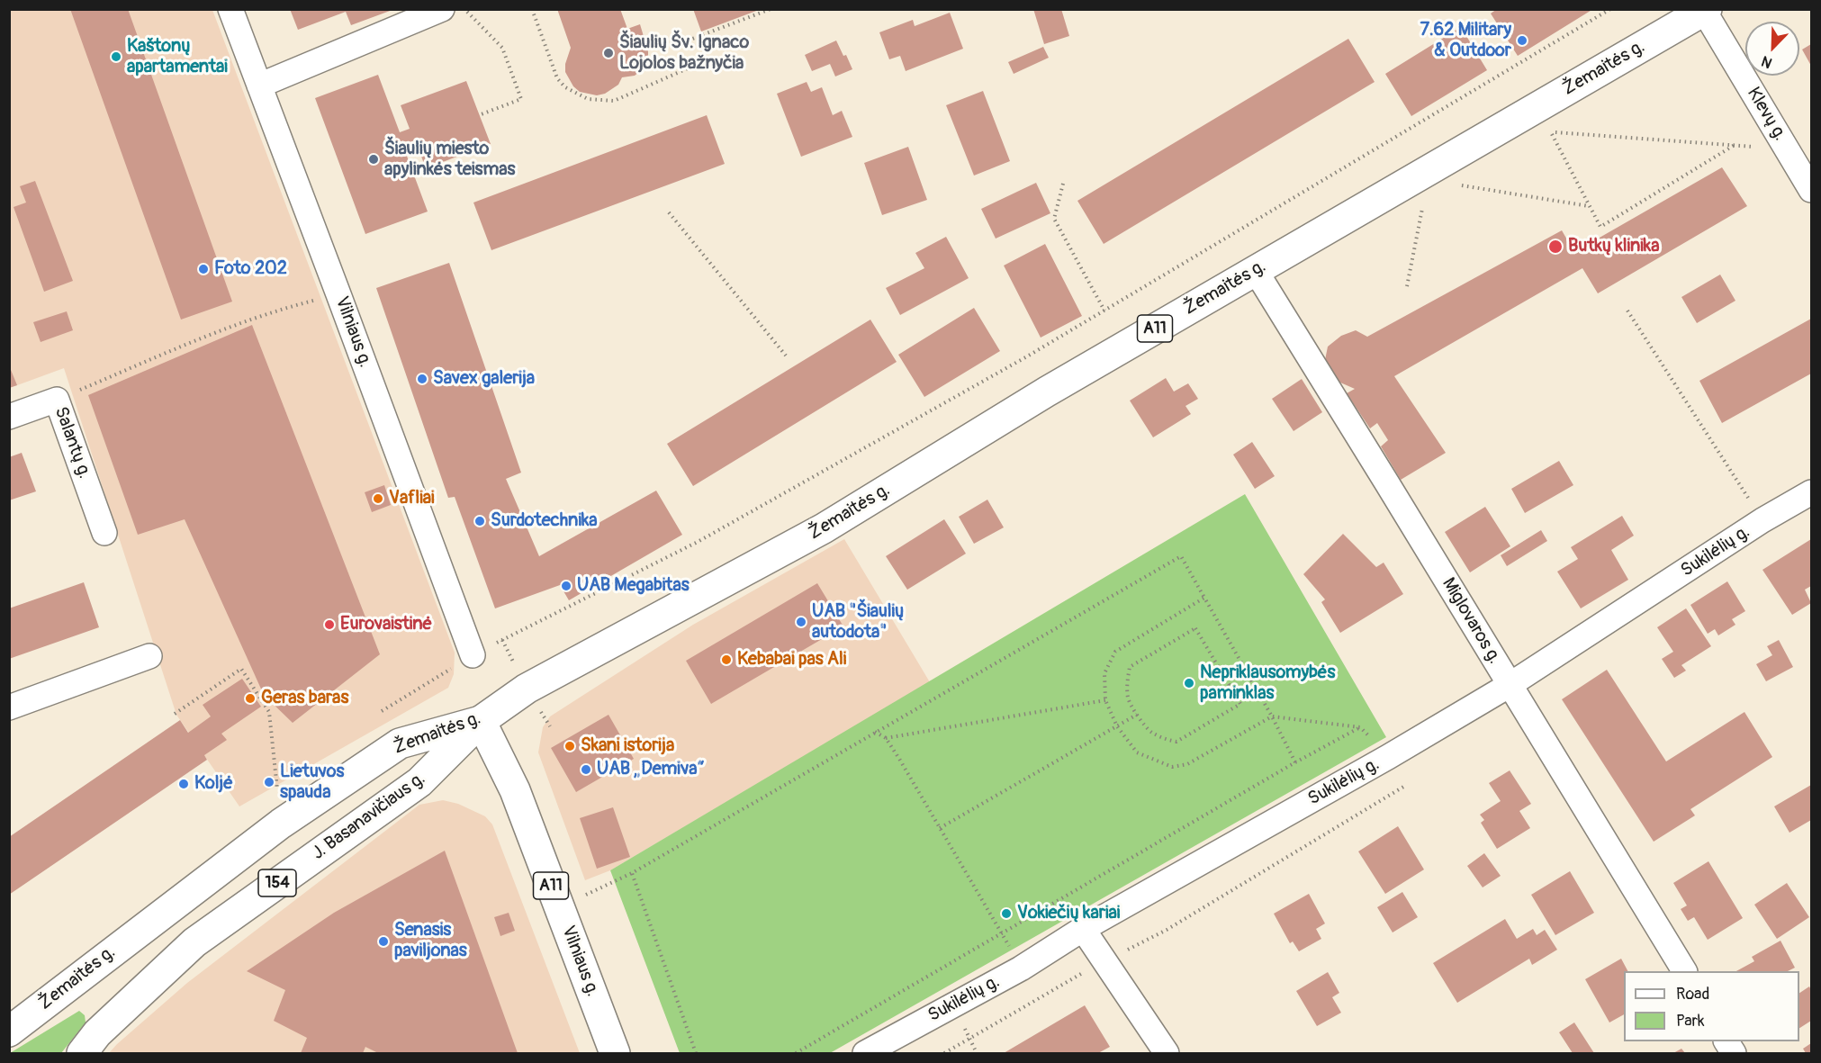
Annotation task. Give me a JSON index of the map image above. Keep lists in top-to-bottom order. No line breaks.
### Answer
{"streets":{"main road":["Žemaitės g.","A11","Vilniaus g.","J. Basanavičiaus g.","154"],"street":["Klevų g.","Salantų g.","Sukilėlių g.","Miglovaros g."]},"crossings":[["Žemaitės g.","Klevų g."],["Žemaitės g.","Vilniaus g."],["Žemaitės g.","Miglovaros g."],["Žemaitės g.","J. Basanavičiaus g."],["Vilniaus g.","J. Basanavičiaus g."],["Sukilėlių g.","Miglovaros g."]],"places":["7.62 Military & Outdoor","Šiaulių Šv. Ignaco Lojolos bažnyčia","Kaštonų apartamentai","Šiaulių miesto apylinkės teismas","Butkų klinika","Foto 202","Savex galerija","Vafliai","Surdotechnika","UAB Megabitas","UAB \"Šiaulių autodota\"","Eurovaistinė","Kebabai pas Ali","Nepriklausomybės paminklas","Geras baras","Skani istorija","UAB „Demiva“","Lietuvos spauda","Koljė","Vokiečių kariai","Senasis paviljonas"],"legend":["Road","Park"],"north":"bottom left"}
